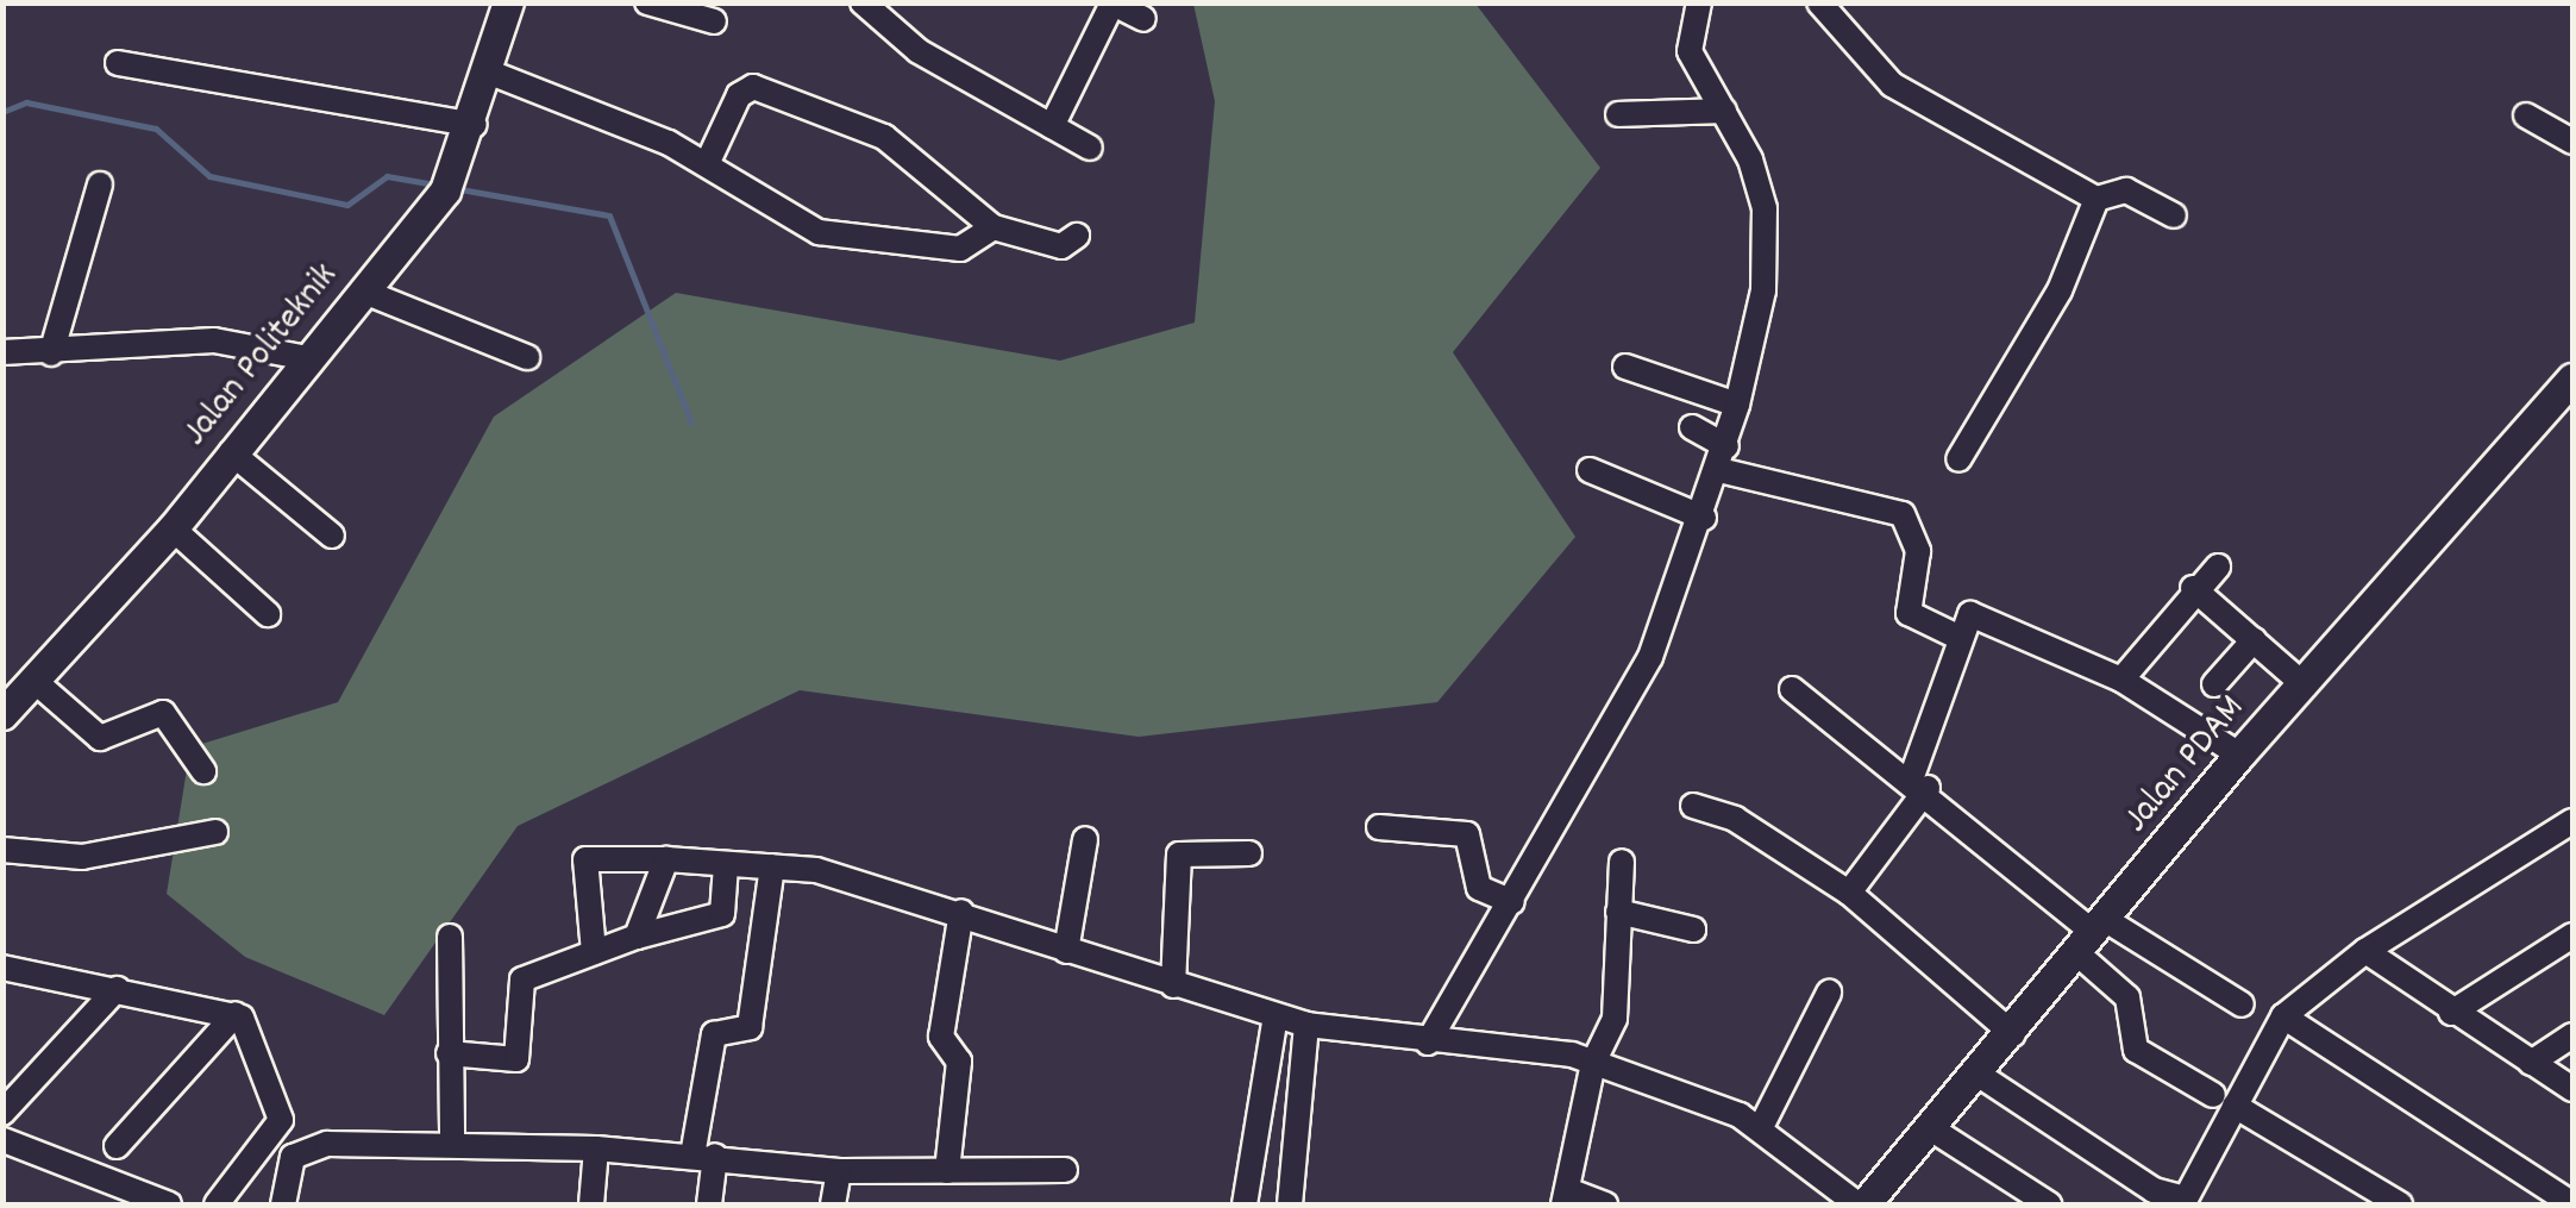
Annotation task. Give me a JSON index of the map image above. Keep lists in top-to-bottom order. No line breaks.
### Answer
{"streets":{"street":["Jalan Politeknik","Jalan PDAM"]}}
